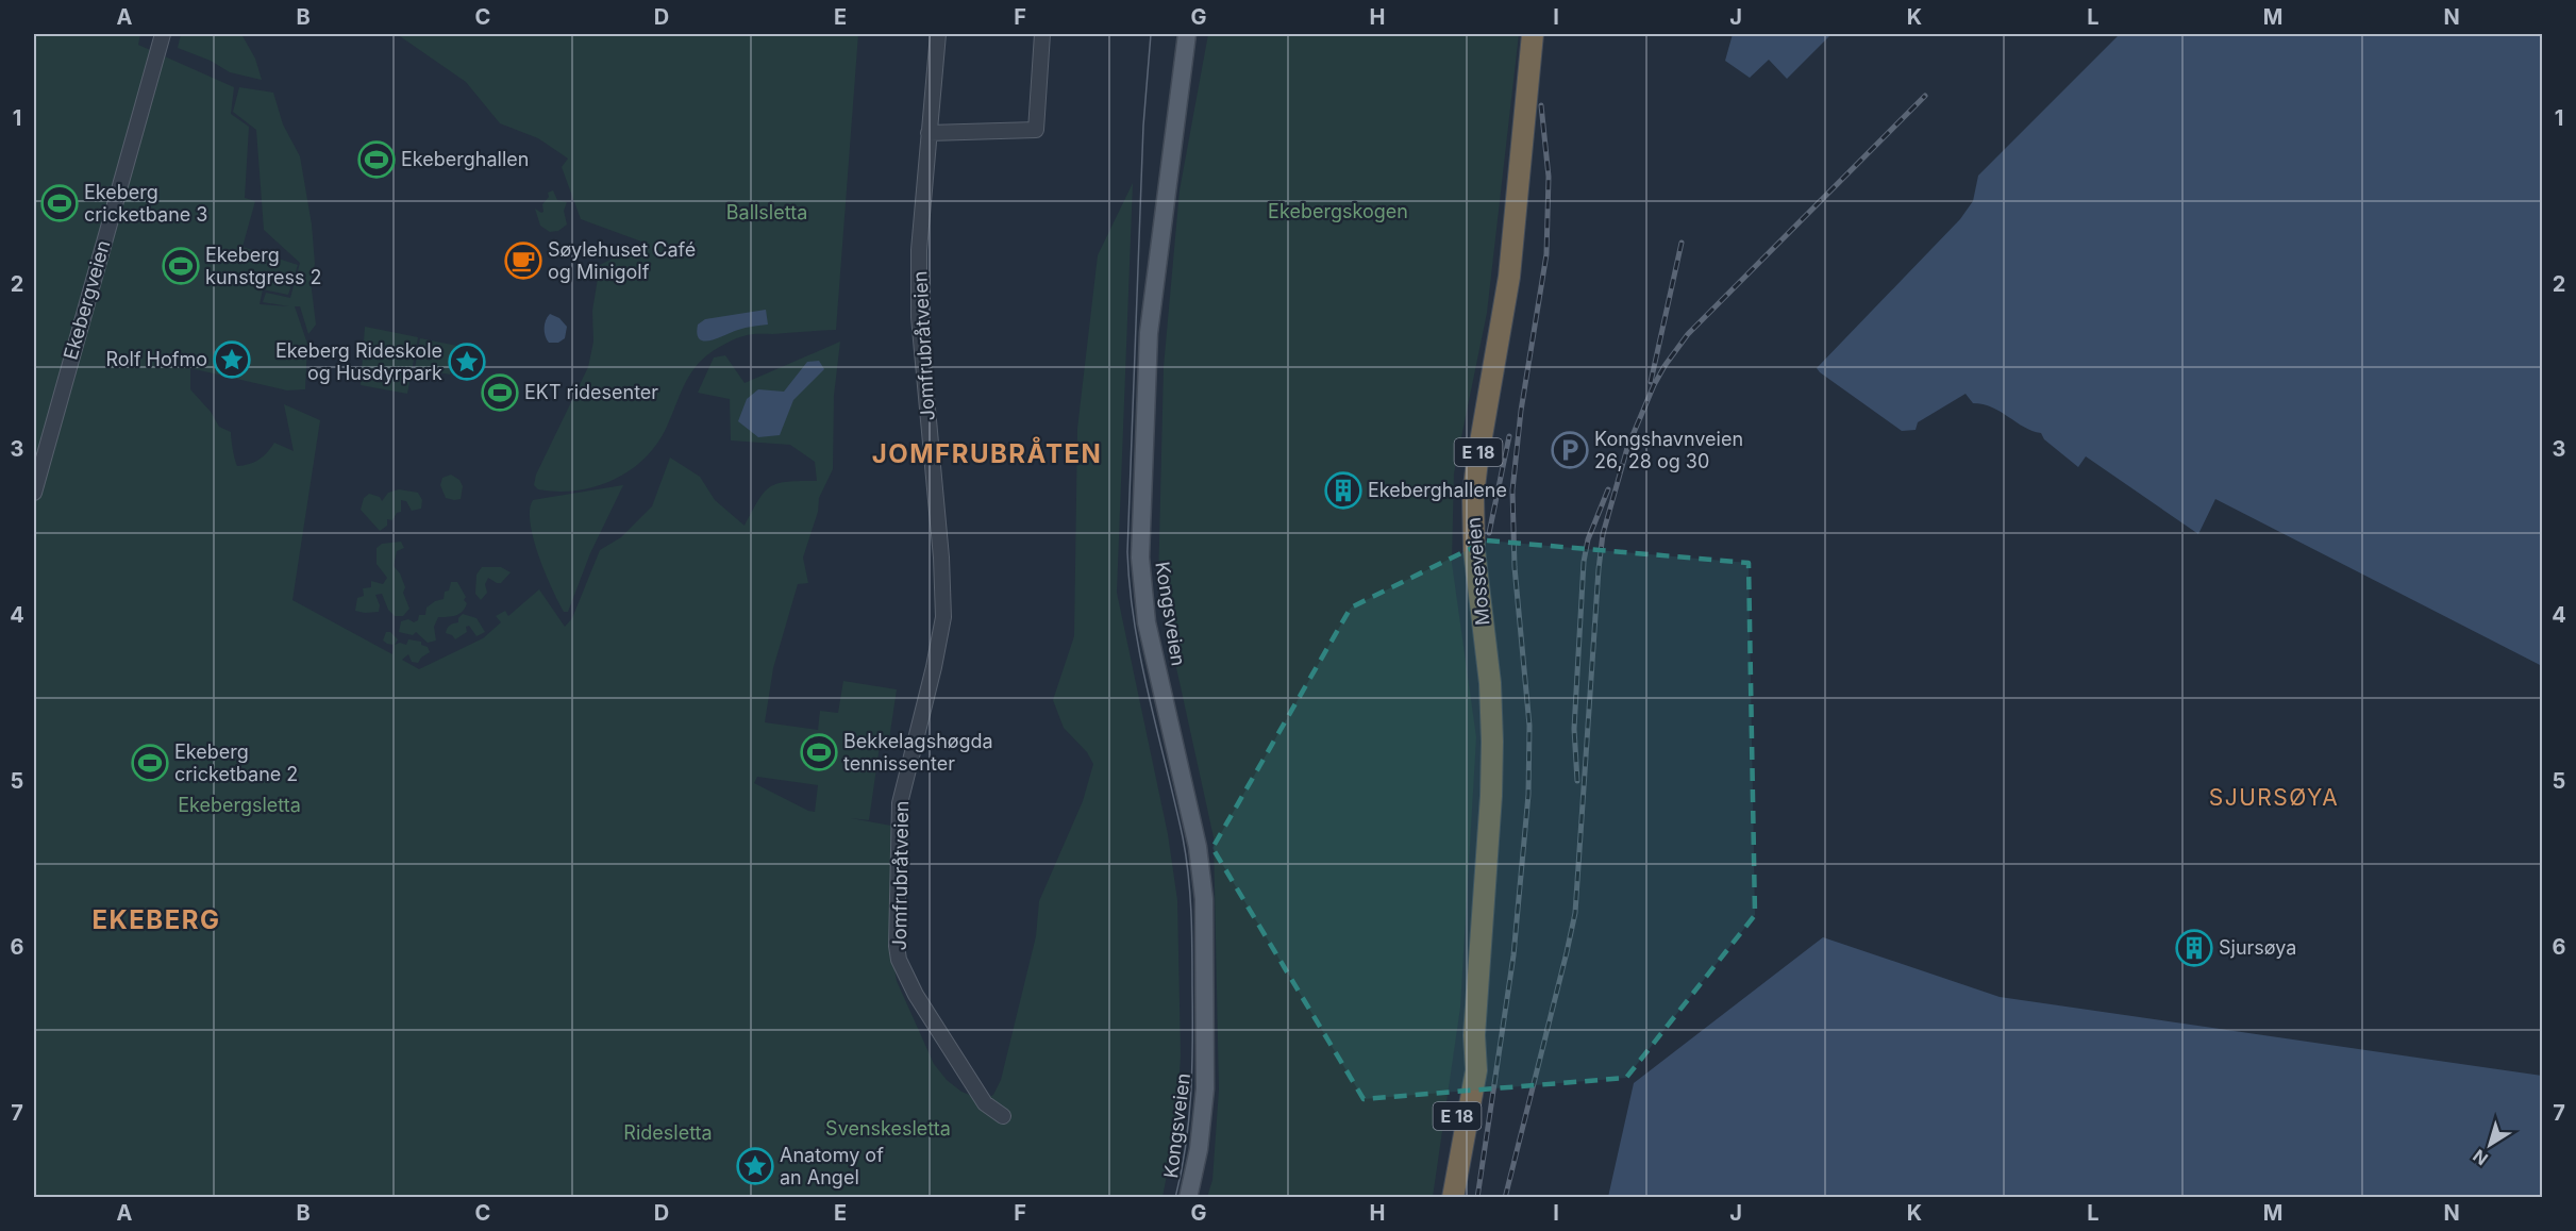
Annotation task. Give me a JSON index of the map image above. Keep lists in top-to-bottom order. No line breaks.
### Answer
{"streets":{"highway":["E 18","Mosseveien"],"main road":["Kongsveien"],"street":["Ekebergveien","Jomfrubråtveien"]},"districts":["JOMFRUBRÅTEN","SJURSØYA","EKEBERG"],"parks":["Ekebergskogen","Ballsletta","Ekebergsletta","Svenskesletta","Ridesletta"],"places":{"sports":["Ekeberghallen","Ekeberg cricketbane 3","Ekeberg kunstgress 2","EKT ridesenter","Bekkelagshøgda tennissenter","Ekeberg cricketbane 2"],"cafe":["Søylehuset Café og Minigolf"],"place":["Rolf Hofmo","Ekeberg Rideskole og Husdyrpark","Anatomy of an Angel"],"parking":["Kongshavnveien 26, 28 og 30"],"building":["Ekeberghallene","Sjursøya"]},"north":"bottom left","grid":{"columns":["A","B","C","D","E","F","G","H","I","J","K","L","M","N"],"rows":["1","2","3","4","5","6","7"]}}
